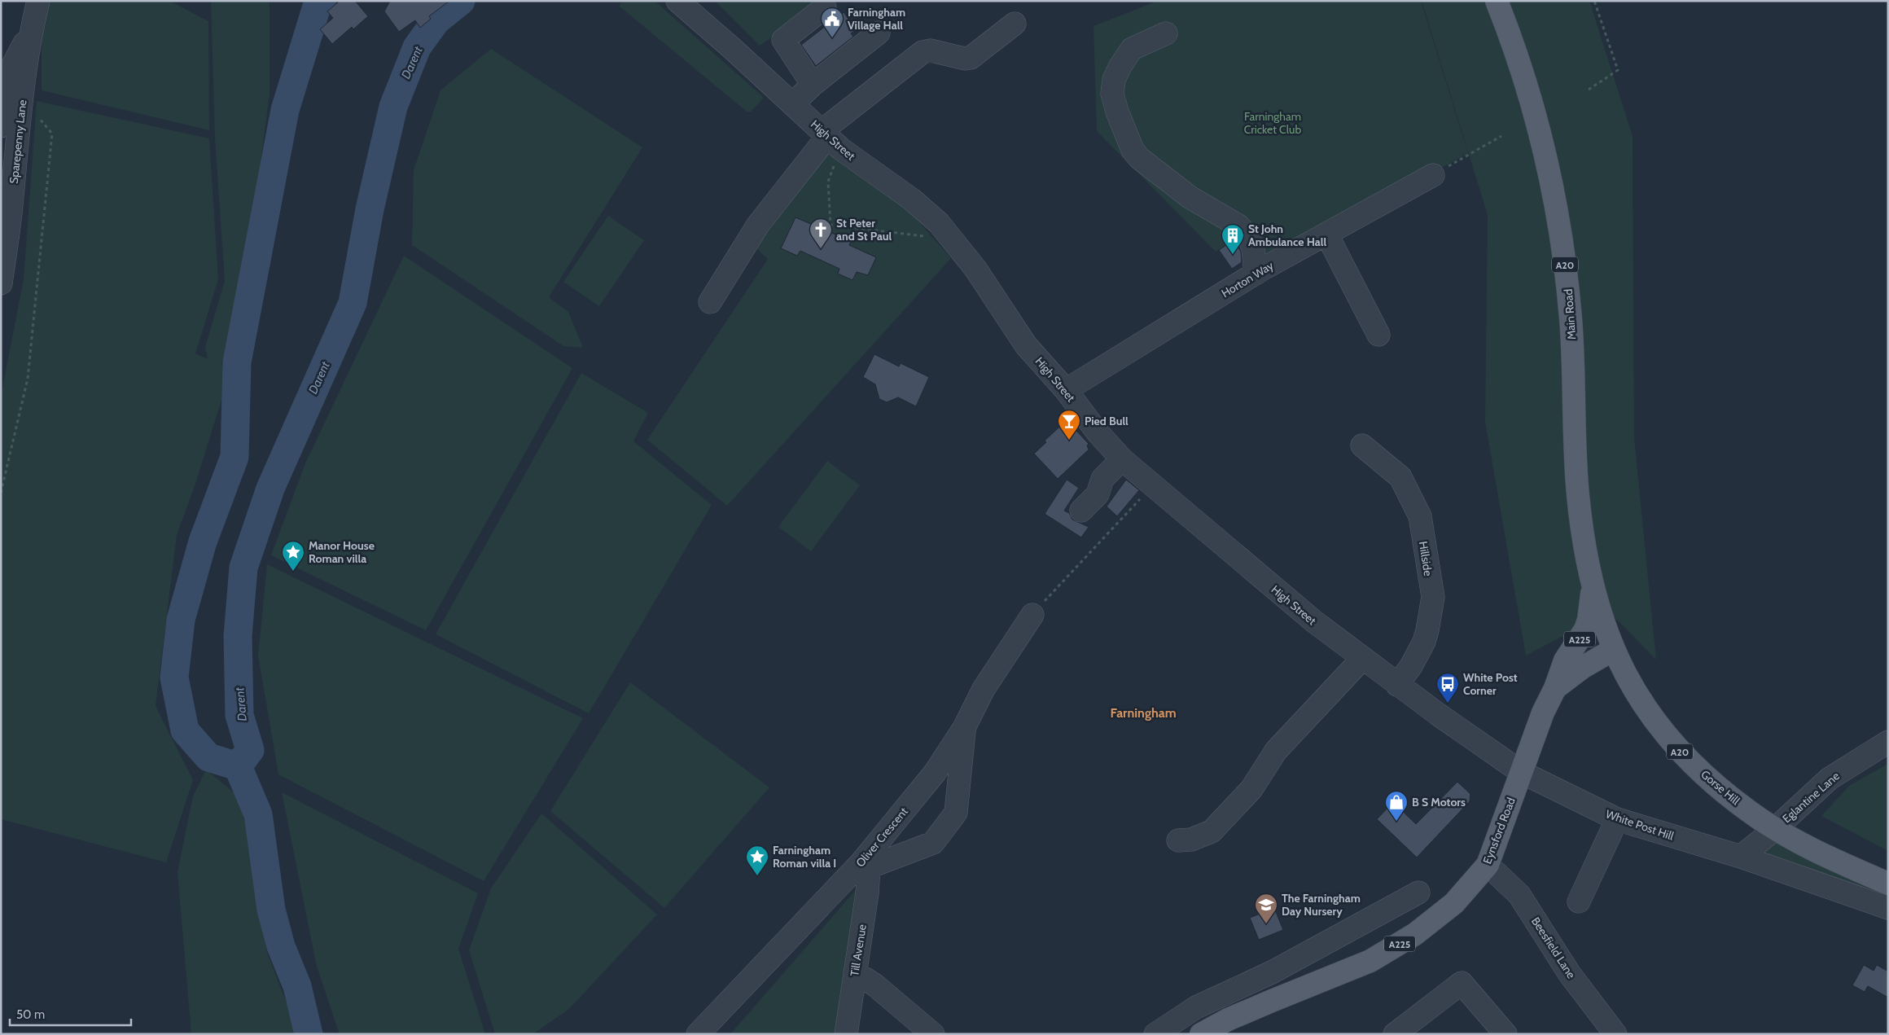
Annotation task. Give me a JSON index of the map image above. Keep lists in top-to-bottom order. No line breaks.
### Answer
{"streets":{"main road":["A20","Main Road","A225","Gorse Hill","Eynsford Road"],"street":["High Street","Sparepenny Lane","Horton Way","Hillside","Eglantine Lane","White Post Hill","Oliver Crescent","Beesfield Lane","Till Avenue"]},"crossings":[["High Street","Horton Way"],["High Street","Hillside"],["High Street","White Post Hill"],["High Street","Eynsford Road"],["Main Road","Gorse Hill"],["Main Road","Eynsford Road"],["Gorse Hill","Eglantine Lane"],["Gorse Hill","Eynsford Road"],["White Post Hill","Eynsford Road"],["Eynsford Road","Beesfield Lane"],["Oliver Crescent","Till Avenue"]],"districts":["Farningham"],"water":["Darent"],"parks":["Farningham Cricket Club"],"places":{"public building":["Farningham Village Hall"],"church":["St Peter and St Paul"],"building":["St John Ambulance Hall"],"bar":["Pied Bull"],"place":["Manor House Roman villa","Farningham Roman villa I"],"bus stop":["White Post Corner"],"shop":["B S Motors"],"school or university":["The Farningham Day Nursery"]},"scale_bar":"50 m"}
